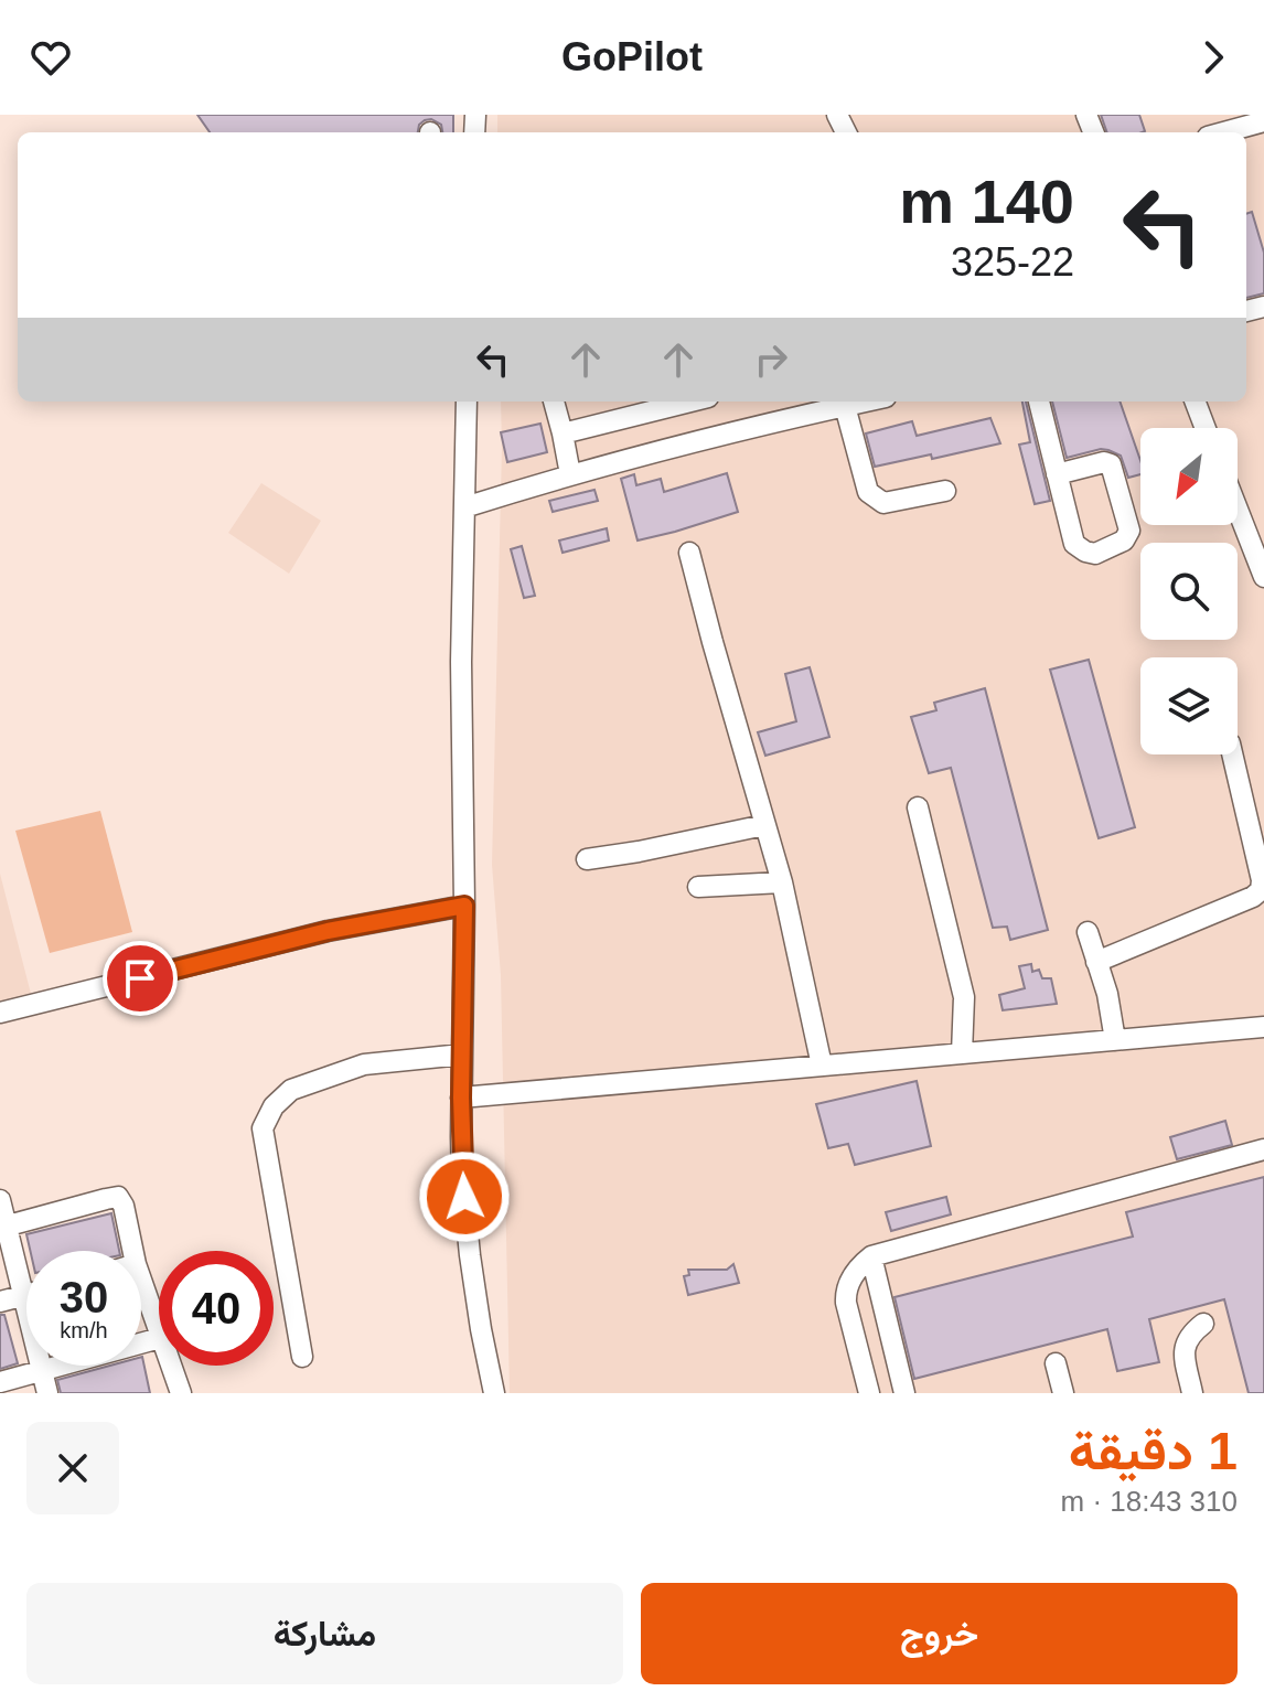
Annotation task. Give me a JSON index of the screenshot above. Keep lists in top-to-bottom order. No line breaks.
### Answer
{"north":"bottom left","page":{"header":"GoPilot","turn":["140 m","325-22"],"speed":"30 km/h","limit":"40","heading":["1 دقيقة","310 m · 18:43"],"buttons":["خروج","مشاركة"]}}
